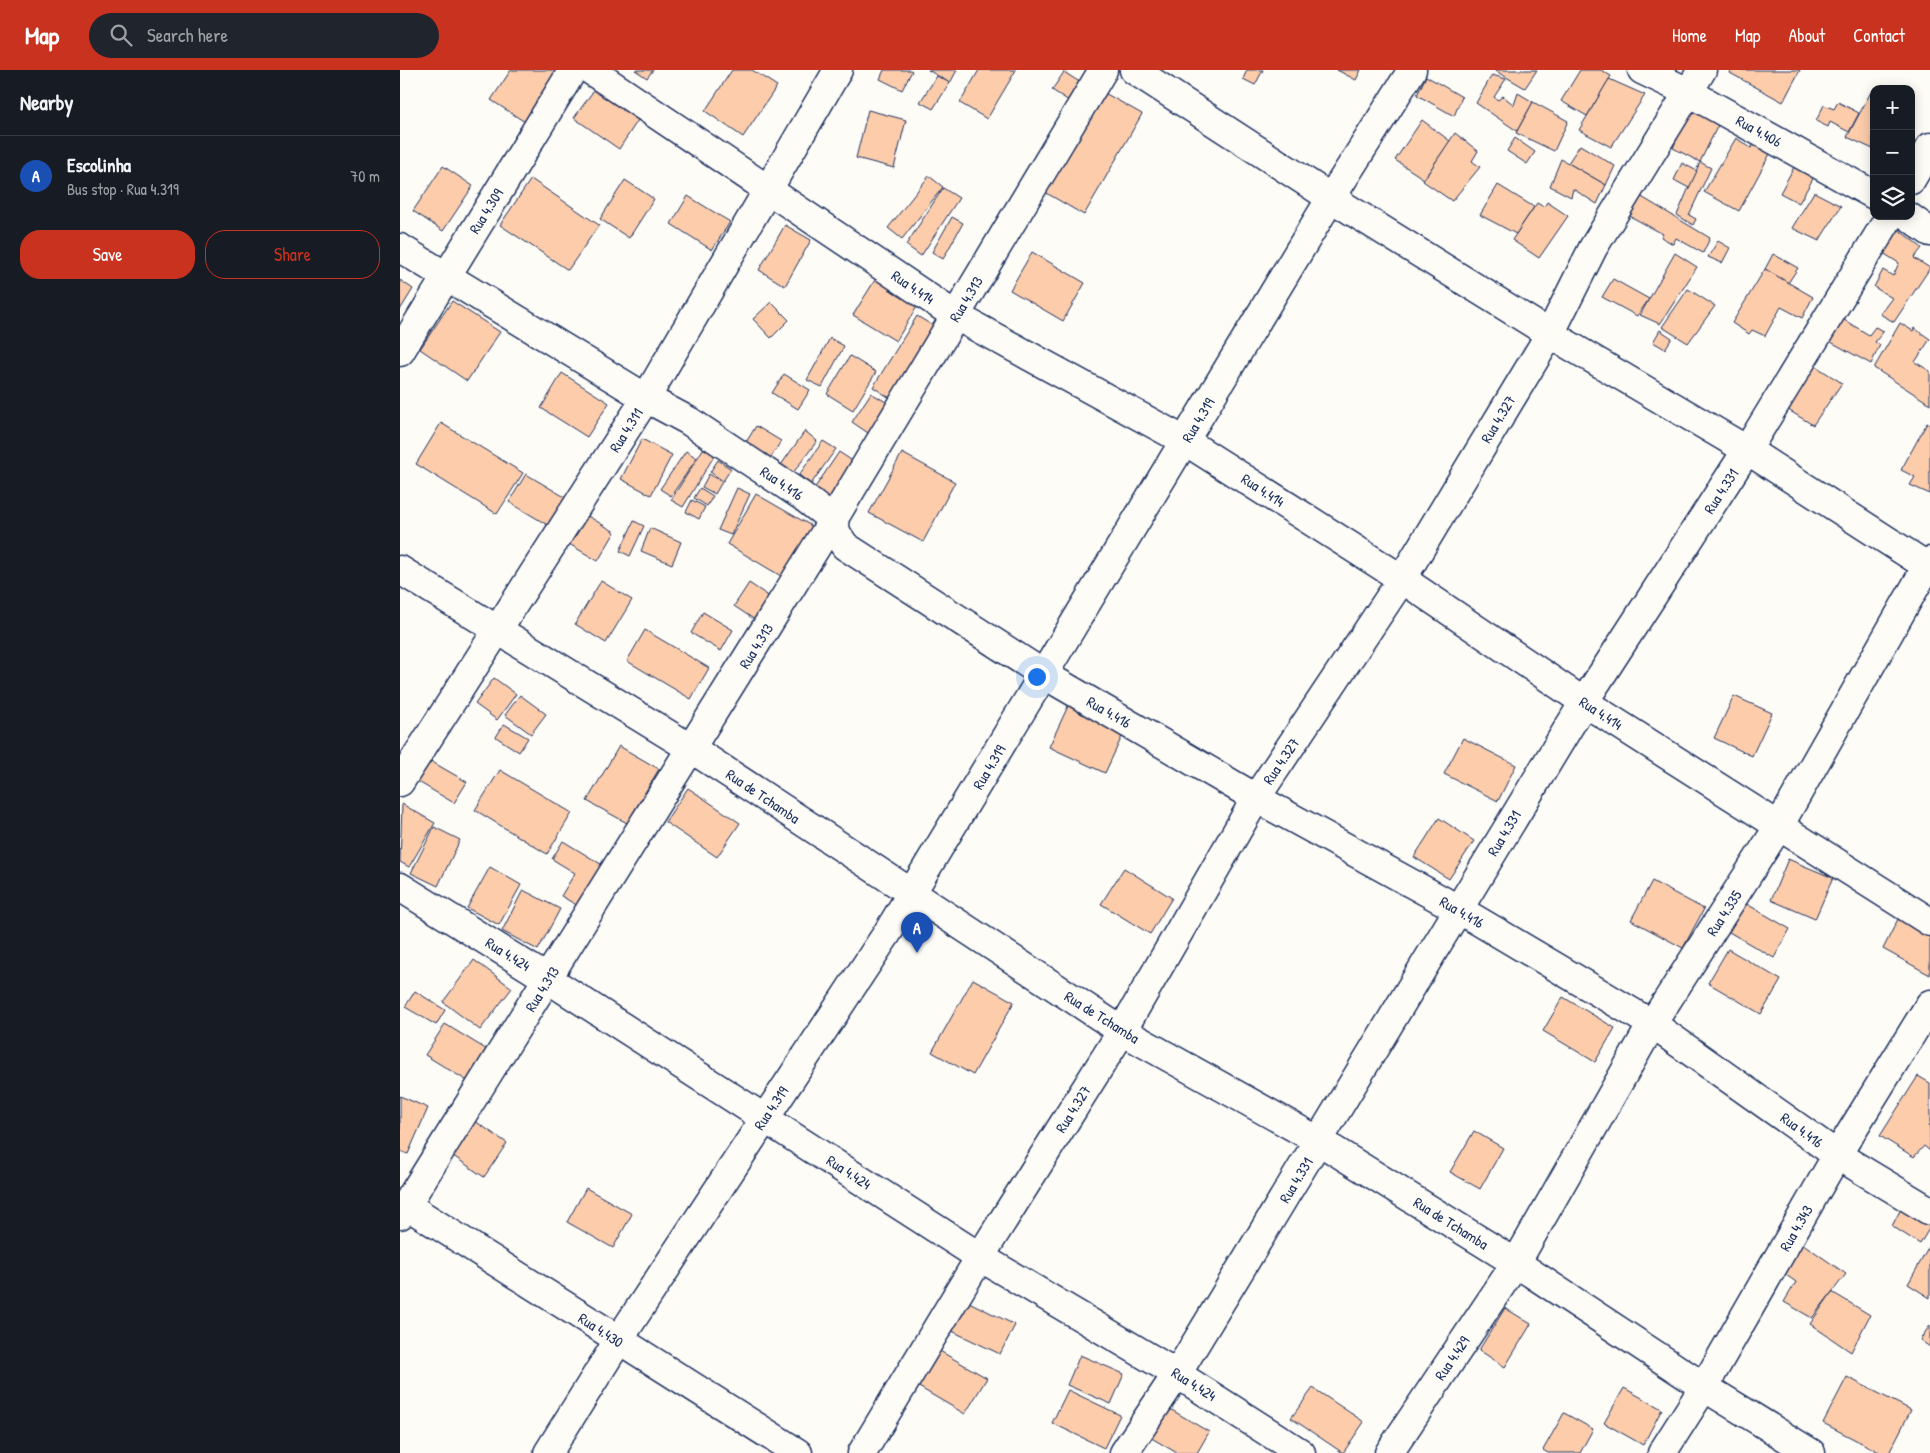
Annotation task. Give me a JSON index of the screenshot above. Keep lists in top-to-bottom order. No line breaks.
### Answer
{"streets":{"street":["Rua 4.406","Rua 4.309","Rua 4.414","Rua 4.313","Rua 4.327","Rua 4.319","Rua 4.311","Rua 4.416","Rua 4.331","Rua de Tchamba","Rua 4.335","Rua 4.424","Rua 4.343","Rua 4.430","Rua 4.429"]},"crossings":[["Rua 4.406","Rua 4.327"],["Rua 4.309","Rua 4.416"],["Rua 4.414","Rua 4.313"],["Rua 4.414","Rua 4.327"],["Rua 4.414","Rua 4.319"],["Rua 4.414","Rua 4.311"],["Rua 4.414","Rua 4.331"],["Rua 4.414","Rua 4.335"],["Rua 4.313","Rua 4.416"],["Rua 4.313","Rua de Tchamba"],["Rua 4.313","Rua 4.424"],["Rua 4.313","Rua 4.430"],["Rua 4.327","Rua 4.416"],["Rua 4.327","Rua de Tchamba"],["Rua 4.327","Rua 4.424"],["Rua 4.319","Rua 4.416"],["Rua 4.319","Rua de Tchamba"],["Rua 4.319","Rua 4.424"],["Rua 4.319","Rua 4.430"],["Rua 4.311","Rua 4.416"],["Rua 4.311","Rua de Tchamba"],["Rua 4.416","Rua 4.331"],["Rua 4.416","Rua 4.335"],["Rua 4.416","Rua 4.343"],["Rua 4.331","Rua de Tchamba"],["Rua 4.331","Rua 4.424"],["Rua de Tchamba","Rua 4.335"],["Rua de Tchamba","Rua 4.343"],["Rua de Tchamba","Rua 4.429"],["Rua 4.335","Rua 4.429"]],"page":{"header":"Map","search":"Search here","nav":["Home","Map","About","Contact"],"heading":"Nearby","map_buttons":["+","−"],"list":[{"mark":"A","name":"Escolinha","note":"Bus stop · Rua 4.319","value":"70 m"}],"buttons":["Save","Share"],"pins":"A"}}
